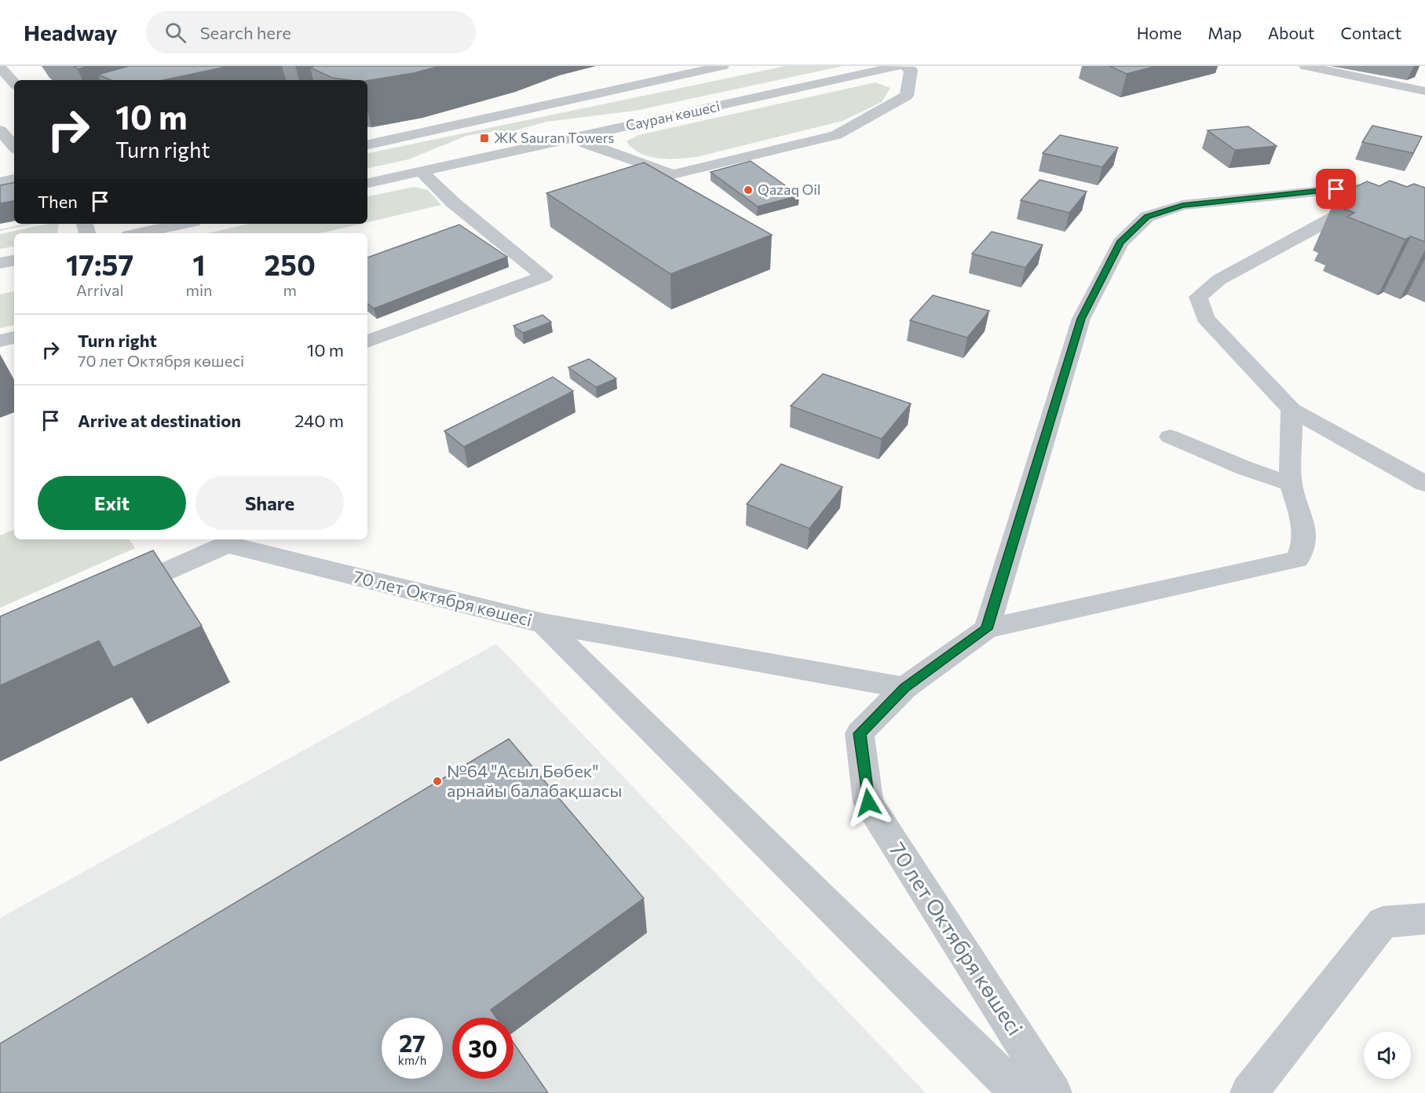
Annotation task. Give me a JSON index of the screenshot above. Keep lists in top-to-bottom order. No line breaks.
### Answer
{"streets":{"street":["Сауран көшесі","70 лет Октября көшесі"]},"places":{"transit":["ЖК Sauran Towers"],"other":["Qazaq Oil","№64 \"Асыл Бөбек\" арнайы балабақшасы"]},"page":{"header":"Headway","search":"Search here","nav":["Home","Map","About","Contact"],"turn":["10 m","Turn right"],"then":"Then","eta":["17:57","Arrival","1","min","250","m"],"list":[{"name":"Turn right","note":"70 лет Октября көшесі","value":"10 m"},{"name":"Arrive at destination","value":"240 m"}],"buttons":["Exit","Share"],"speed":"27 km/h","limit":"30"}}
